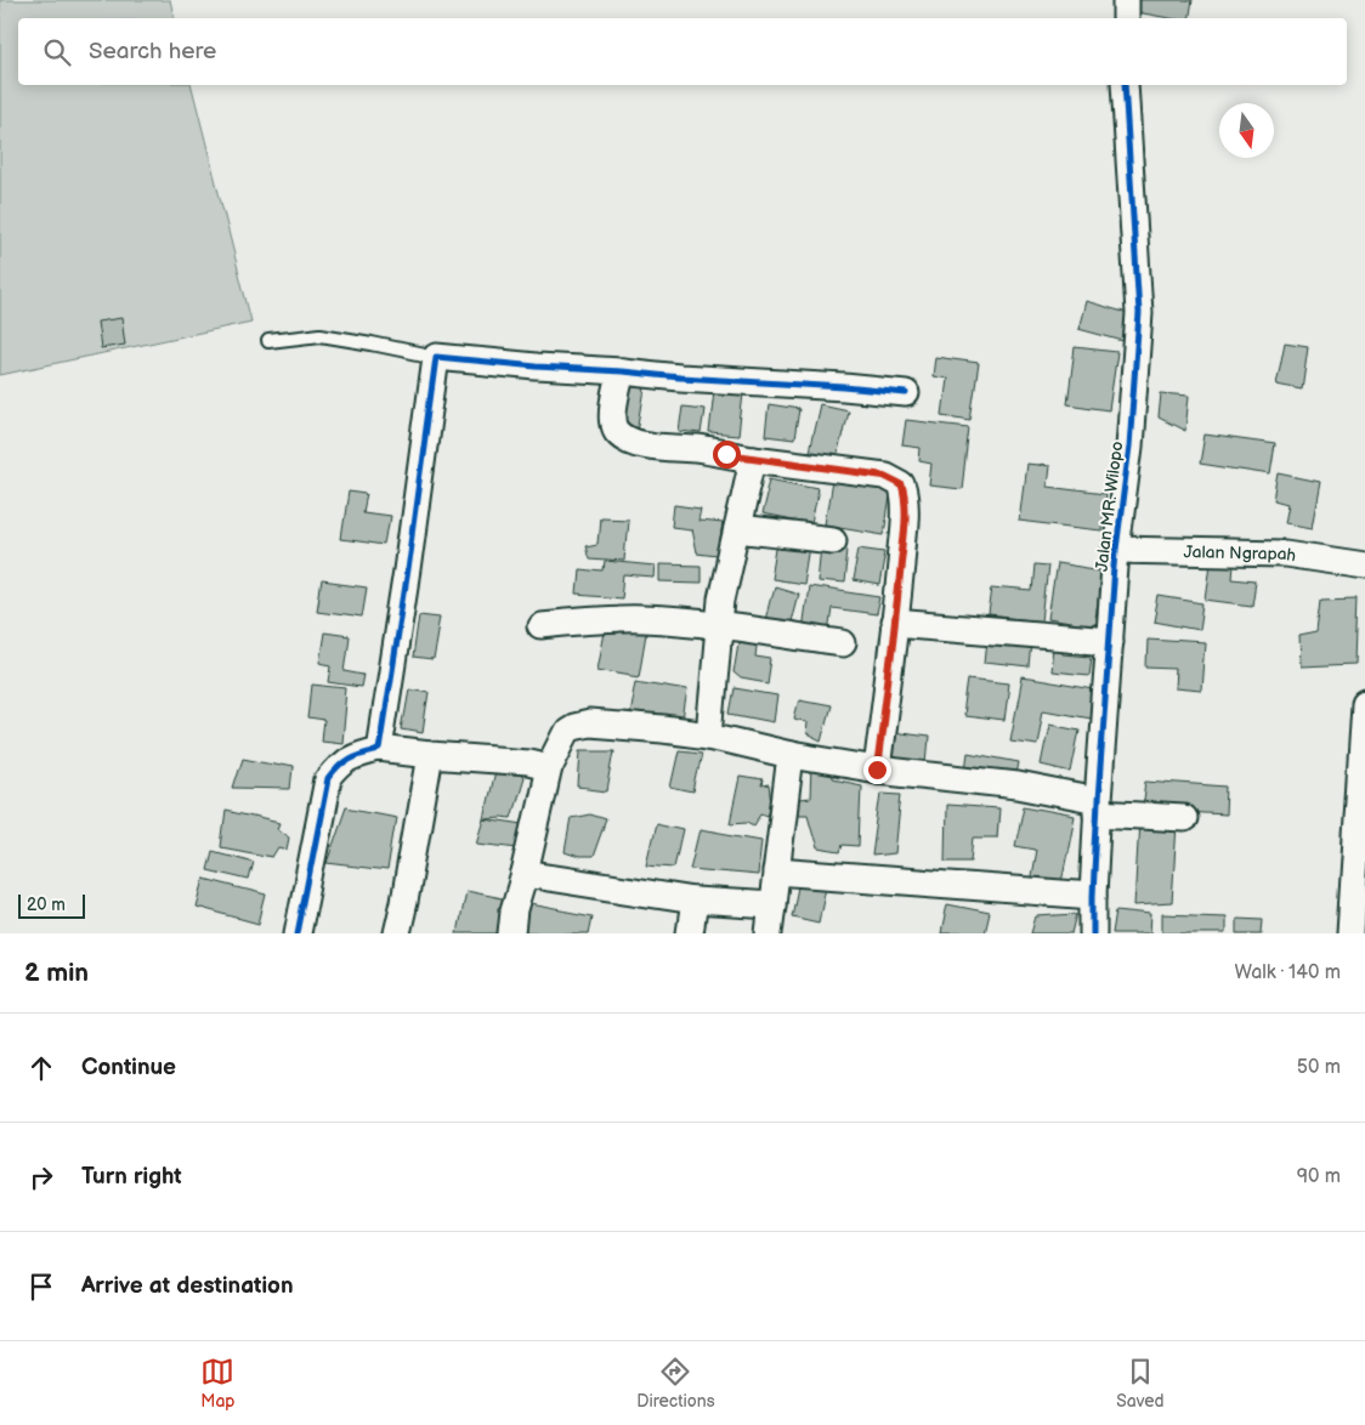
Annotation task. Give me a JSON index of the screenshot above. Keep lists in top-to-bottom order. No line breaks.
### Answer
{"streets":{"street":["Jalan MR. Wilopo","Jalan Ngrapah"]},"crossings":[["Jalan MR. Wilopo","Jalan Ngrapah"]],"scale_bar":"20 m","north":"bottom","page":{"search":"Search here","scale":"20 m","heading":["2 min","Walk · 140 m"],"list":[["Continue","50 m"],["Turn right","90 m"],"Arrive at destination"],"nav":["Map","Directions","Saved"]}}
